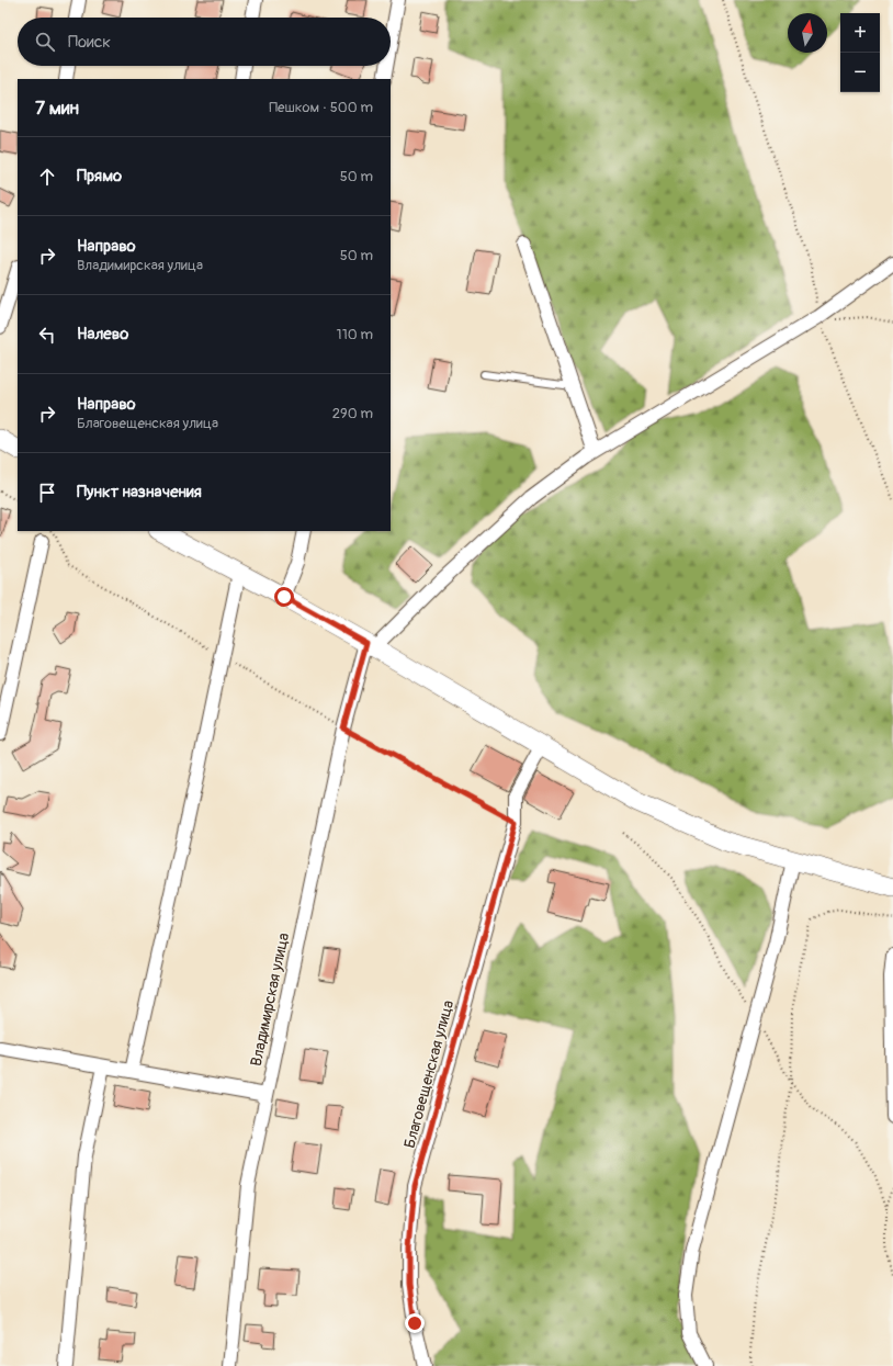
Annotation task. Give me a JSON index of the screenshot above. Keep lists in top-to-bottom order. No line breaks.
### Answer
{"streets":{"street":["Владимирская улица","Благовещенская улица"]},"north":"top","page":{"map_buttons":["+","−"],"search":"Поиск","heading":["7 мин","Пешком · 500 m"],"list":[["Прямо","50 m"],["Направо","Владимирская улица","50 m"],["Налево","110 m"],["Направо","Благовещенская улица","290 m"],"Пункт назначения"]}}
